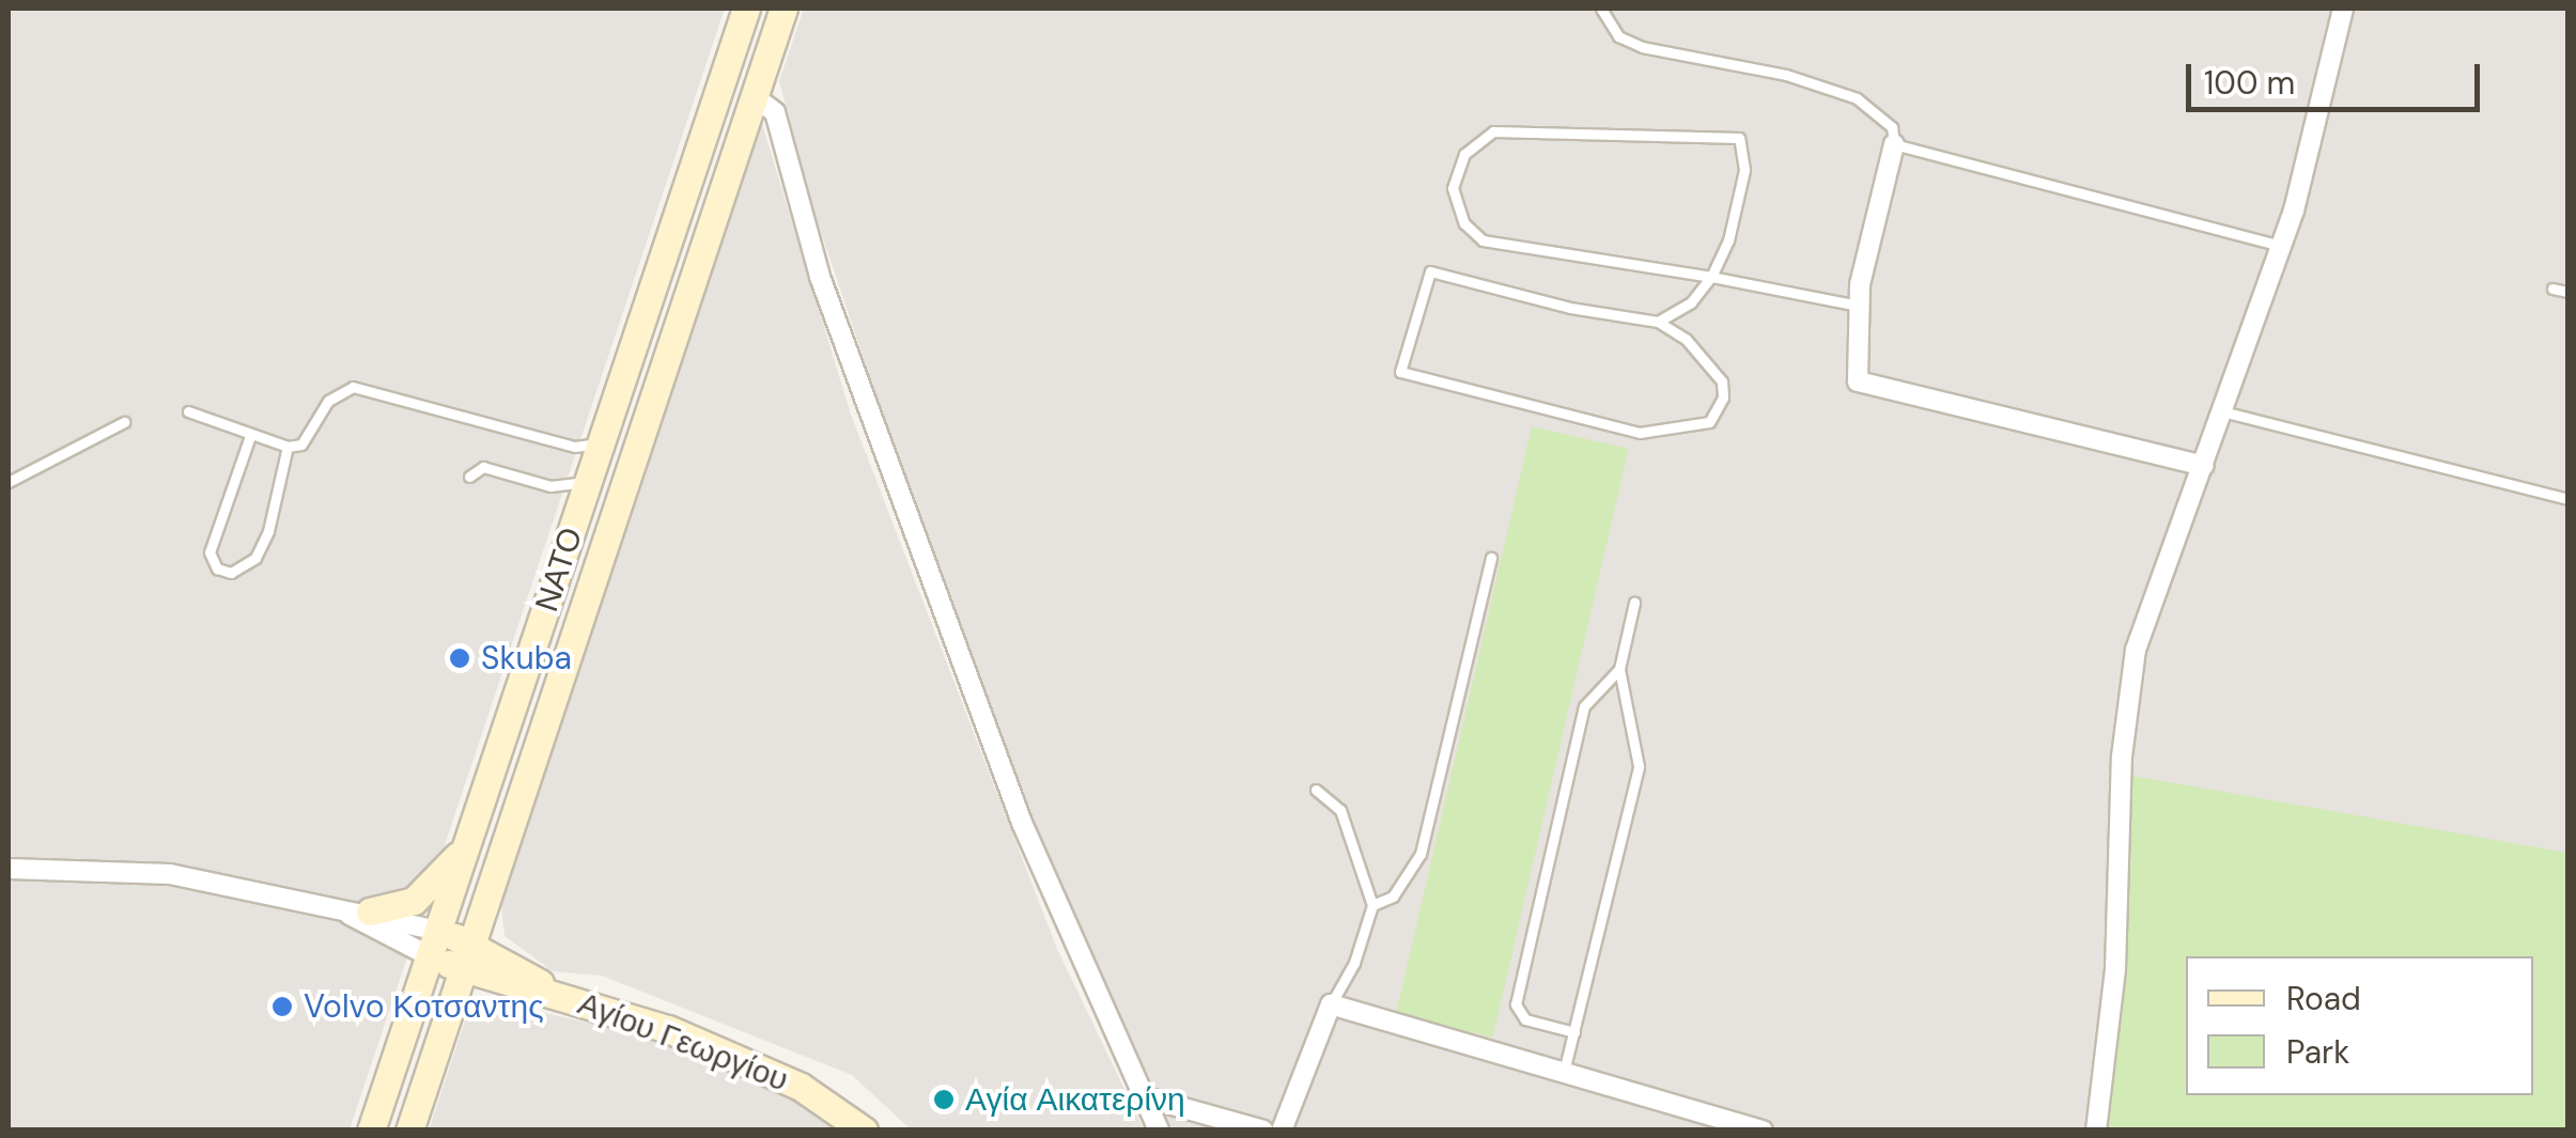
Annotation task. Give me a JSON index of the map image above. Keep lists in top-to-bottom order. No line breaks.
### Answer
{"streets":{"main road":["ΝΑΤΟ","Αγίου Γεωργίου"]},"crossings":[["ΝΑΤΟ","Αγίου Γεωργίου"]],"places":["Skuba","Volvo Κοτσαντης","Αγία Αικατερίνη"],"legend":["Road","Park"],"scale_bar":"100 m"}
